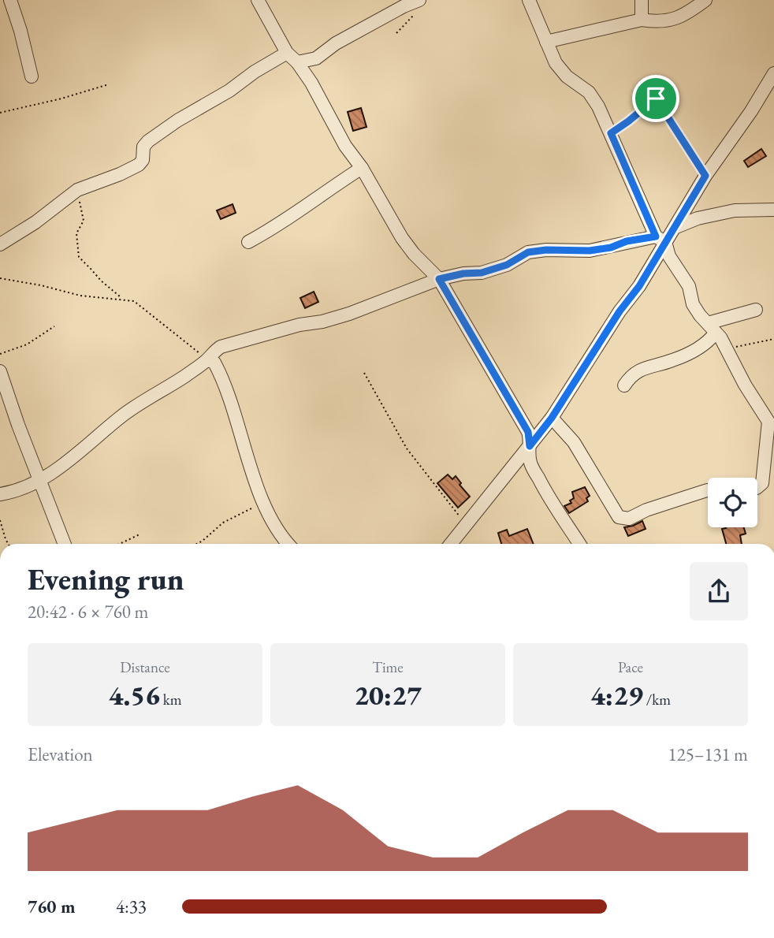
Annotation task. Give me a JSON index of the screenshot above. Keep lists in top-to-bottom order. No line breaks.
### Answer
{"page":{"heading":["Evening run","20:42 · 6 × 760 m"],"stats":[["Distance","4.56 km"],["Time","20:27"],["Pace","4:29 /km"]],"chart":["Elevation","125–131 m"],"list":[{"name":"760 m","note":"4:33"}]}}
